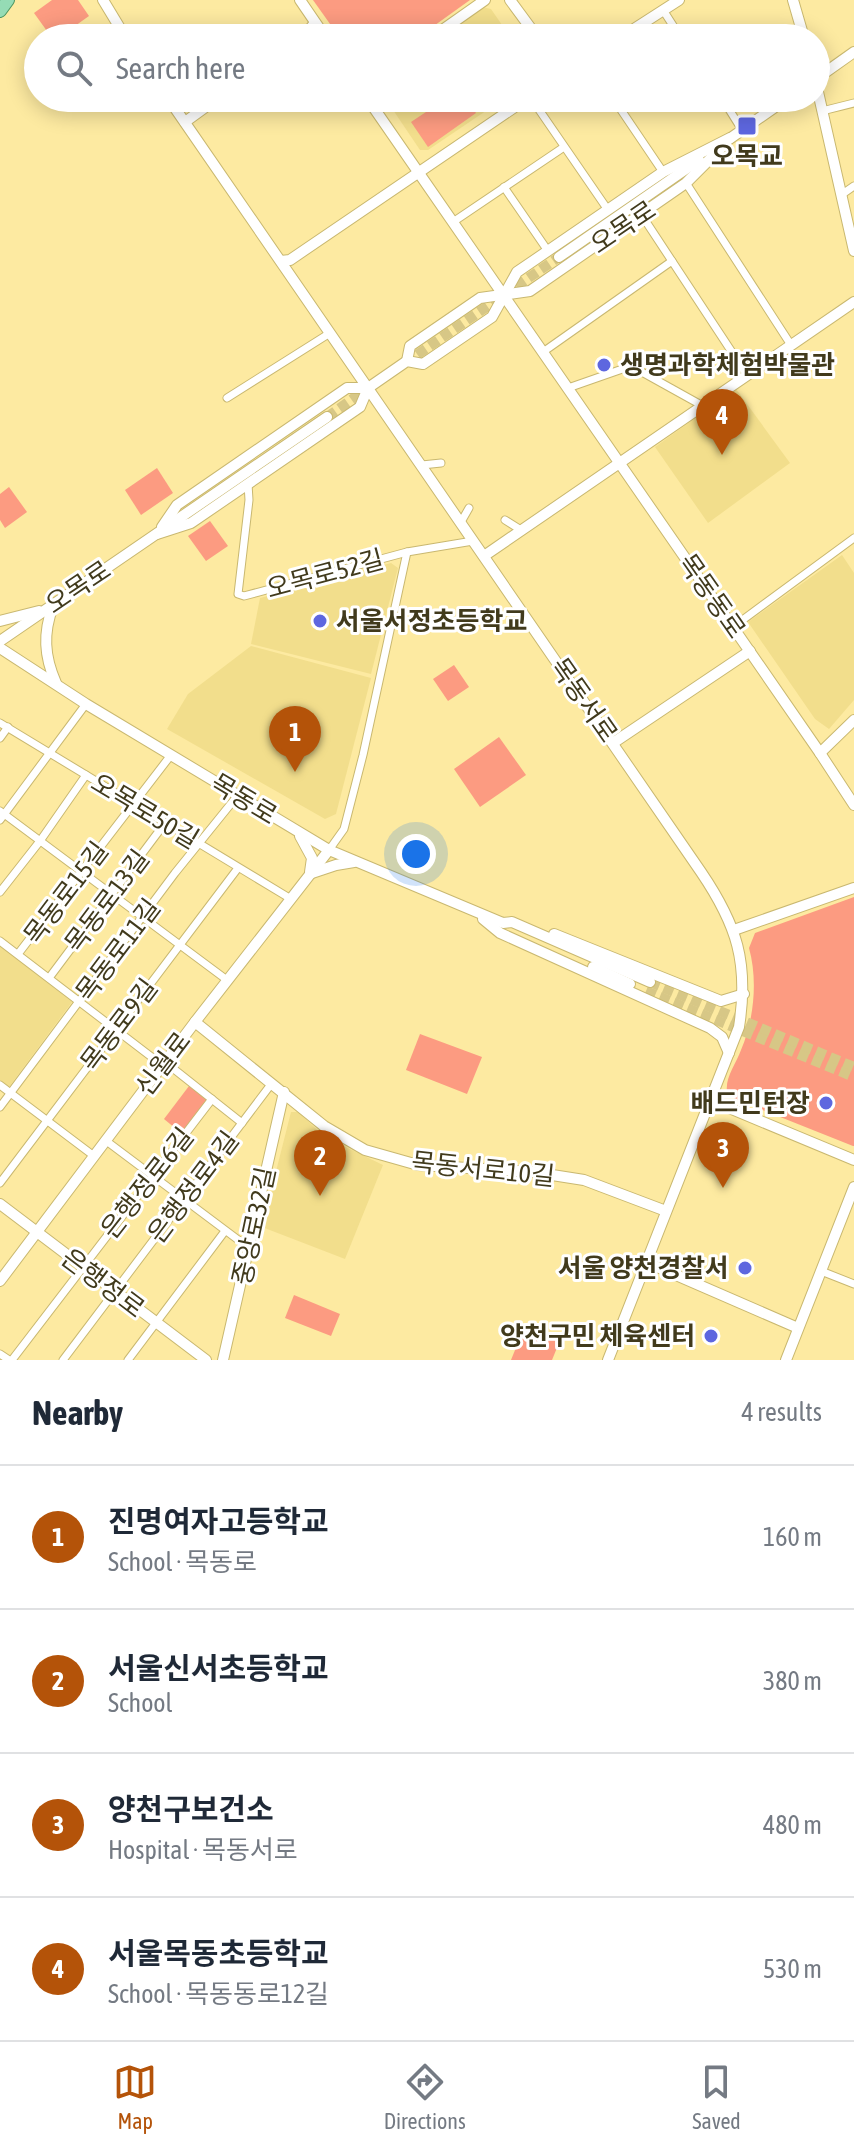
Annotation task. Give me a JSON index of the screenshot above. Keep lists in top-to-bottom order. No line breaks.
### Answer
{"streets":{"main road":["오목로","목동동로","목동서로","목동로","신월로","목동서로10길","중앙로32길","은행정로"],"street":["오목로52길","오목로50길","목동로15길","목동로13길","목동로11길","목동로9길","은행정로6길","은행정로4길"]},"crossings":[["오목로","오목로52길"],["오목로","목동동로"],["오목로","목동서로"],["오목로52길","목동서로"],["목동서로","목동서로10길"],["목동로","목동로15길"],["목동로","목동로11길"],["목동로","신월로"],["오목로50길","목동로15길"],["오목로50길","목동로13길"],["오목로50길","목동로11길"],["오목로50길","목동로9길"],["오목로50길","신월로"],["신월로","목동서로10길"],["신월로","은행정로"],["목동서로10길","은행정로4길"],["목동서로10길","중앙로32길"],["은행정로6길","은행정로"],["은행정로4길","은행정로"]],"places":{"transit":["오목교"],"other":["생명과학체험박물관","서울서정초등학교","배드민턴장","서울 양천경찰서","양천구민 체육센터"]},"page":{"search":"Search here","pins":["4","1","3","2"],"heading":["Nearby","4 results"],"list":[{"mark":"1","name":"진명여자고등학교","note":"School · 목동로","value":"160 m"},{"mark":"2","name":"서울신서초등학교","note":"School","value":"380 m"},{"mark":"3","name":"양천구보건소","note":"Hospital · 목동서로","value":"480 m"},{"mark":"4","name":"서울목동초등학교","note":"School · 목동동로12길","value":"530 m"}],"nav":["Map","Directions","Saved"]}}
